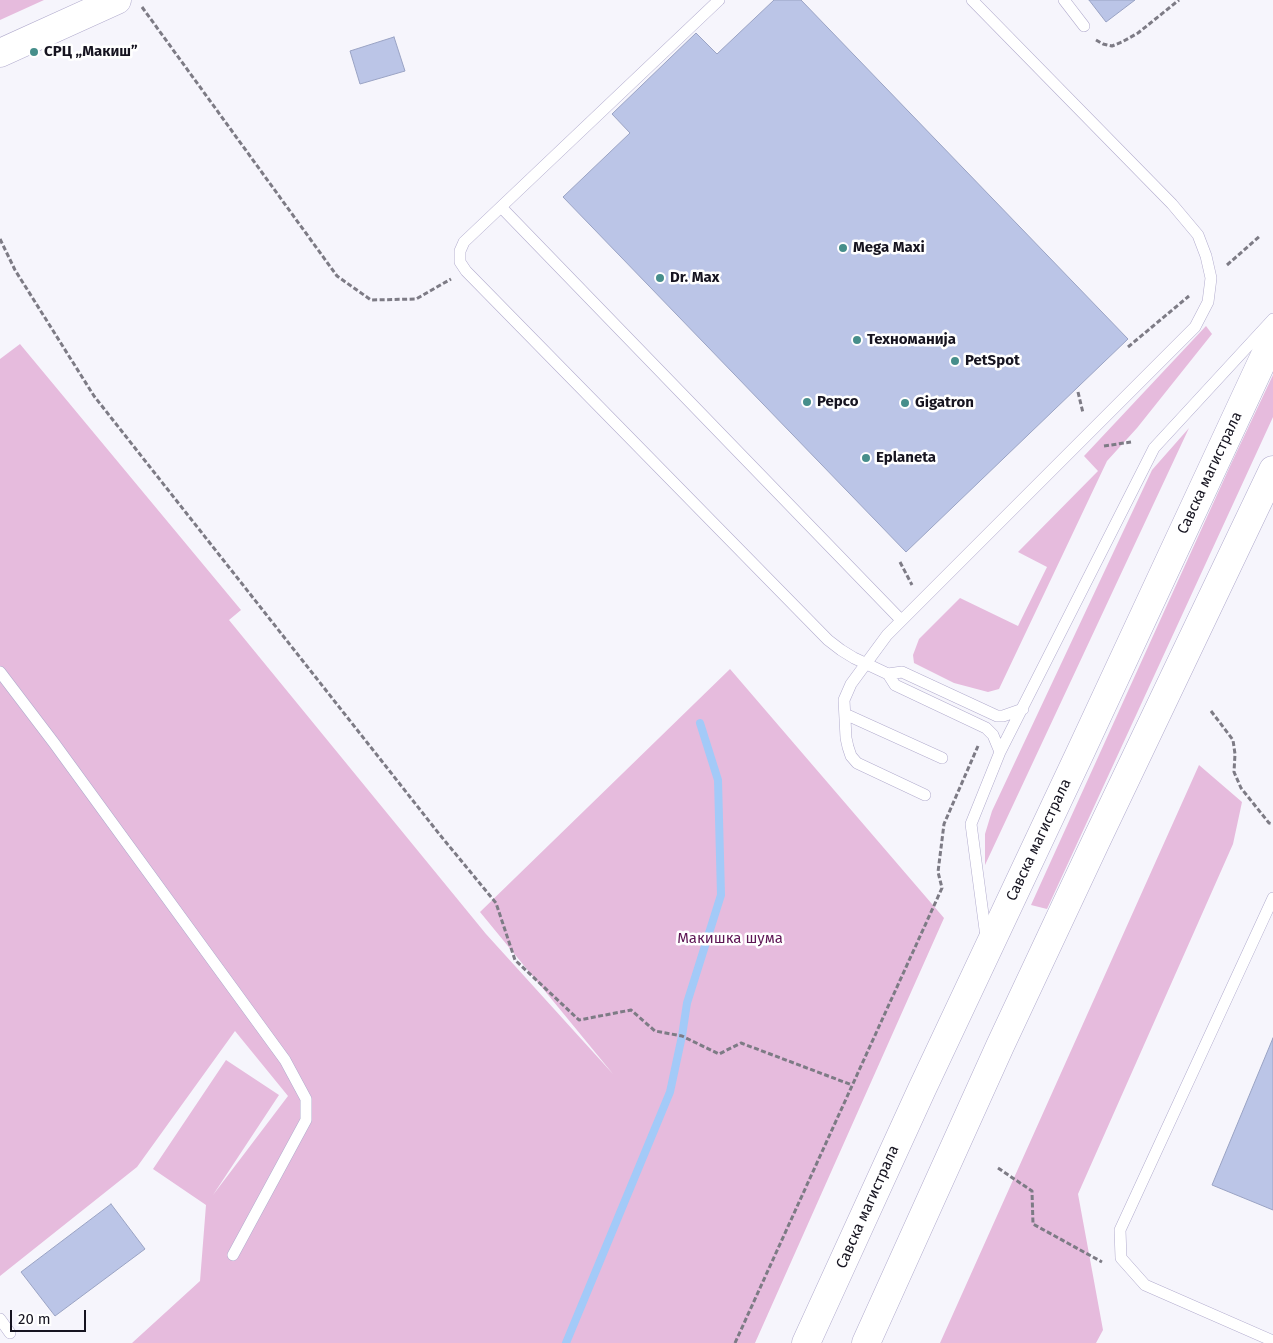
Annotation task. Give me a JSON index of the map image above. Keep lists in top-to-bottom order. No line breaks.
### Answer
{"streets":{"main road":["Савска магистрала"]},"parks":["Макишка шума"],"places":["СРЦ „Макиш”","Mega Maxi","Dr. Max","Техноманија","PetSpot","Pepco","Gigatron","Eplaneta"],"scale_bar":"20 m"}
